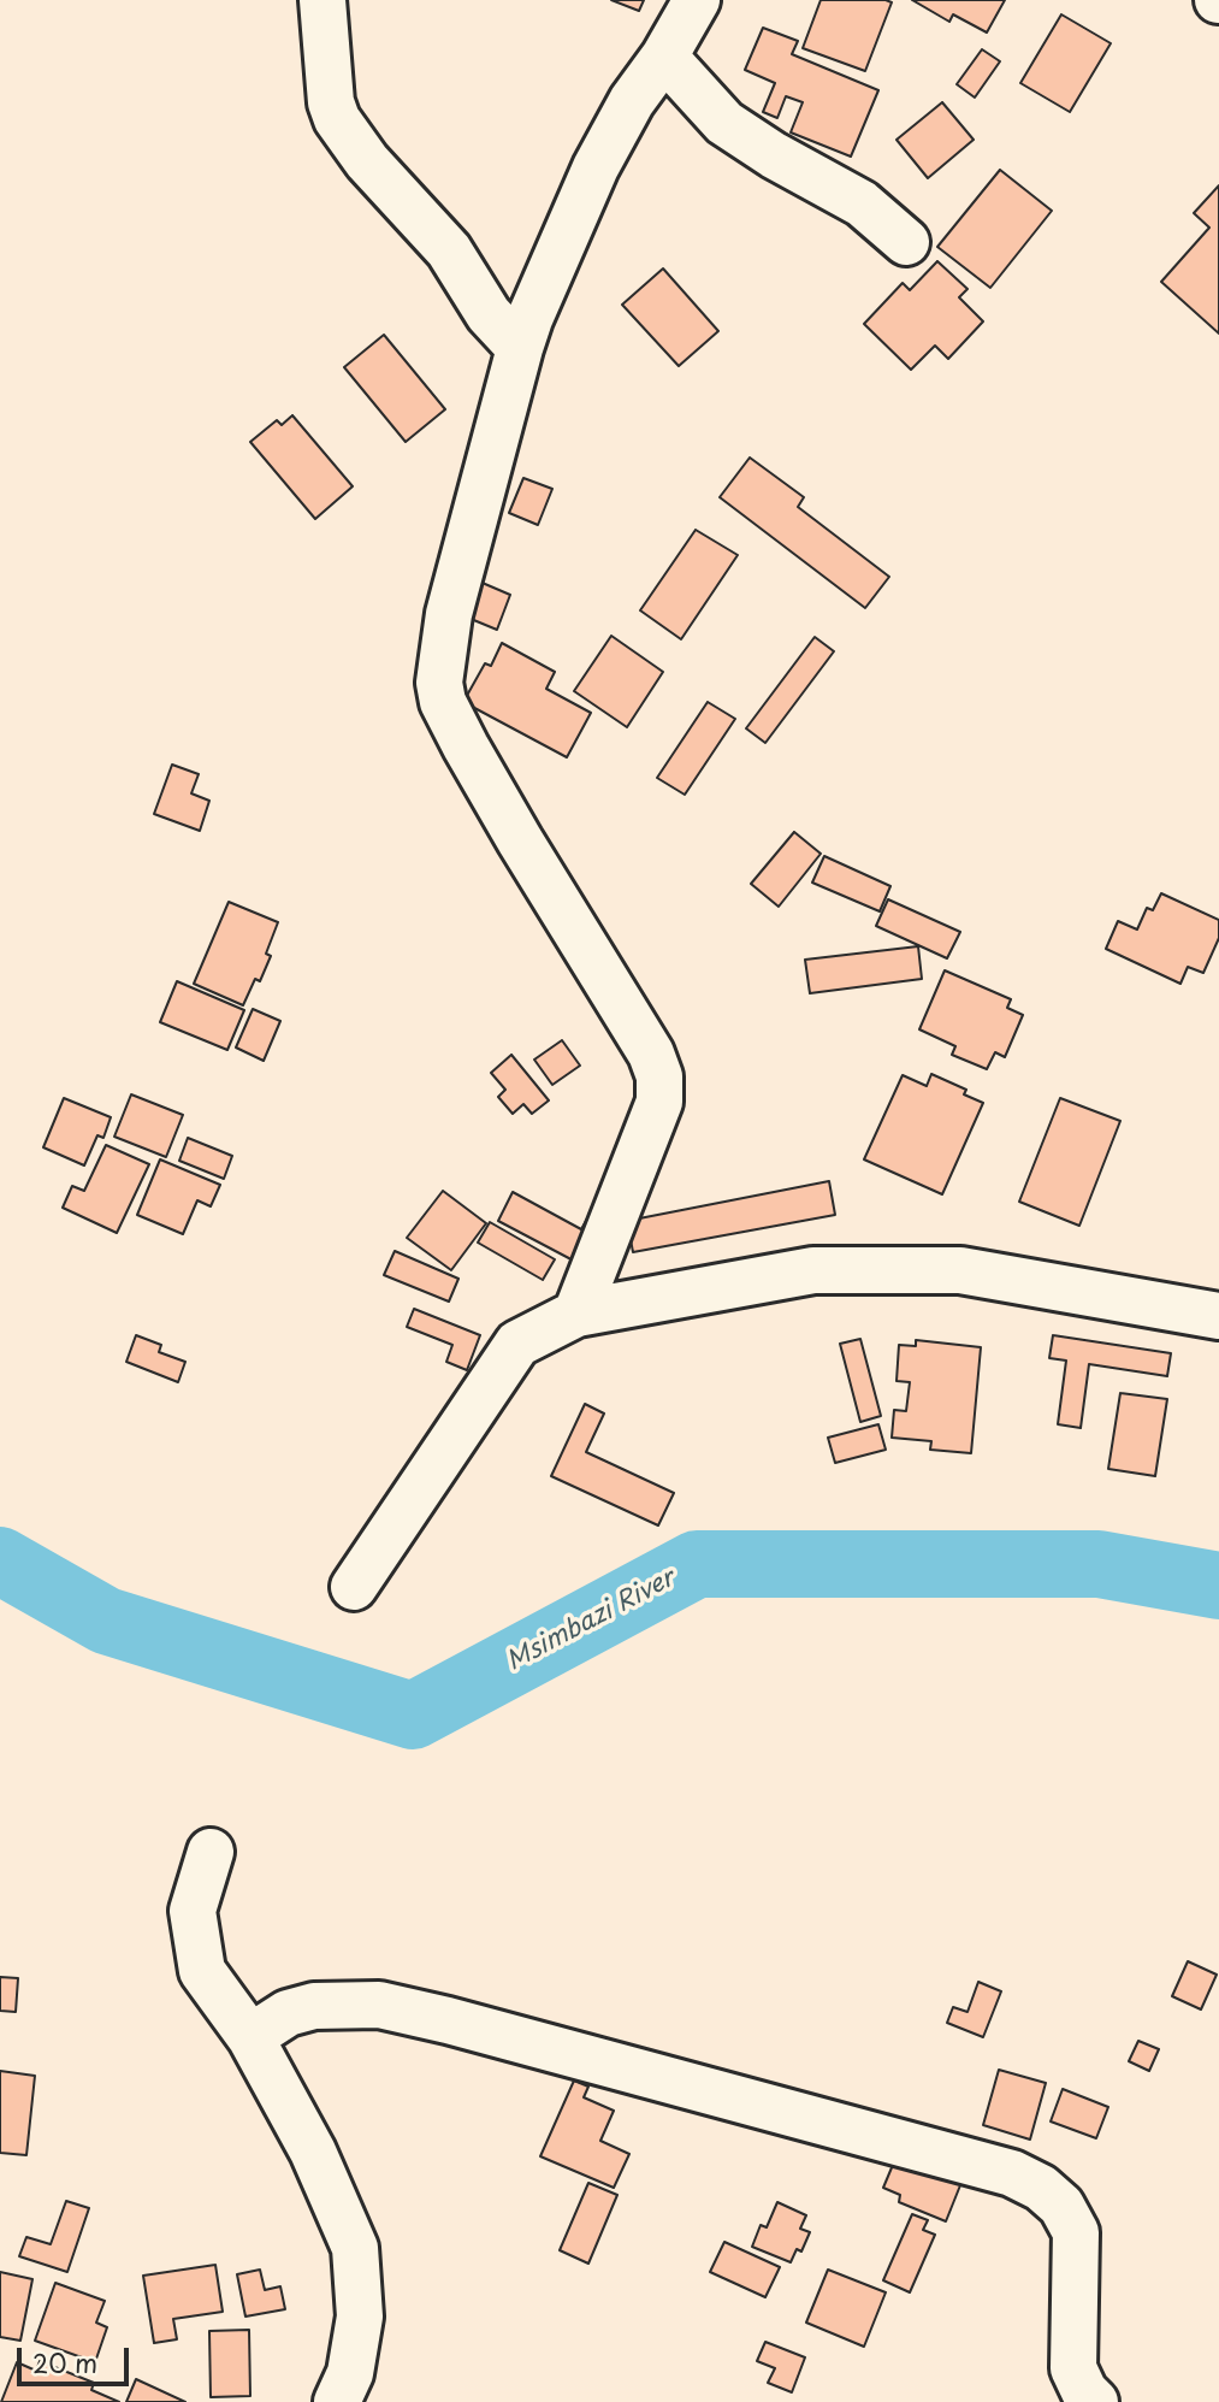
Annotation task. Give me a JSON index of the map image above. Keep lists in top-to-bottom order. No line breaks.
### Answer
{"water":["Msimbazi River"],"scale_bar":"20 m"}
